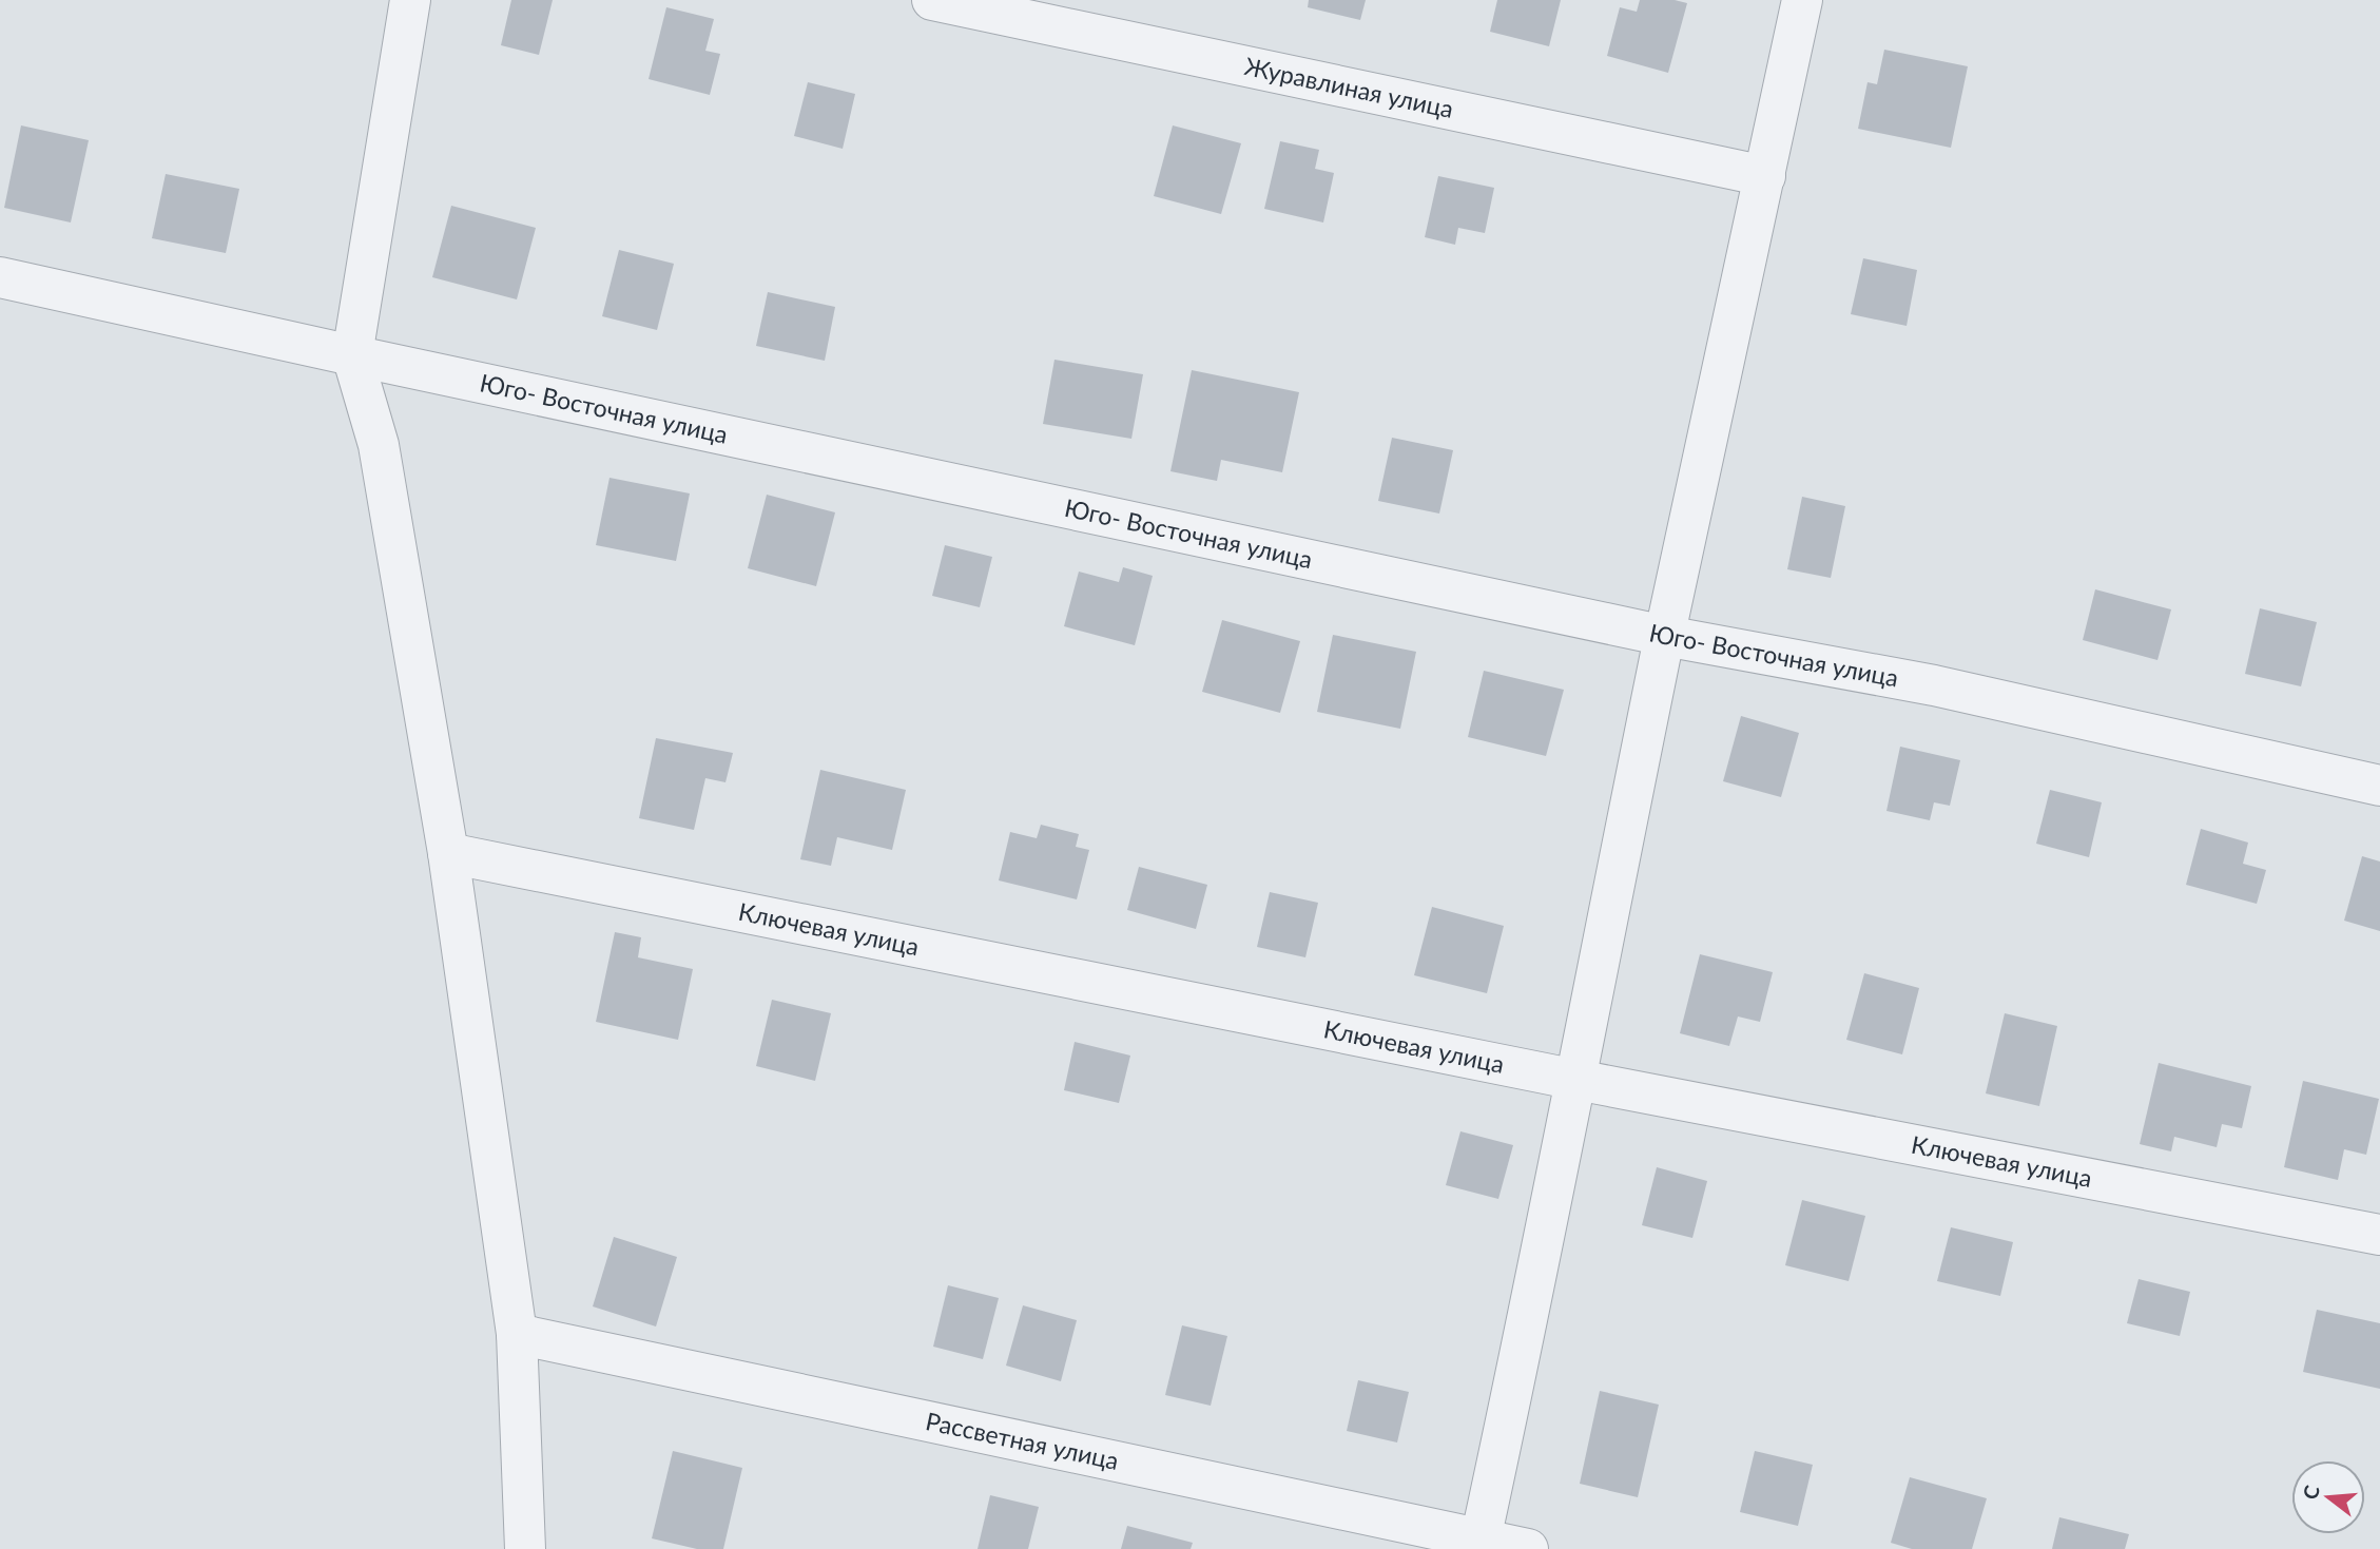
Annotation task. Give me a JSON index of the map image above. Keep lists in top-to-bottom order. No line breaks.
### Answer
{"streets":{"street":["Журавлиная улица","Юго- Восточная улица","Ключевая улица","Рассветная улица"]},"north":"left"}
